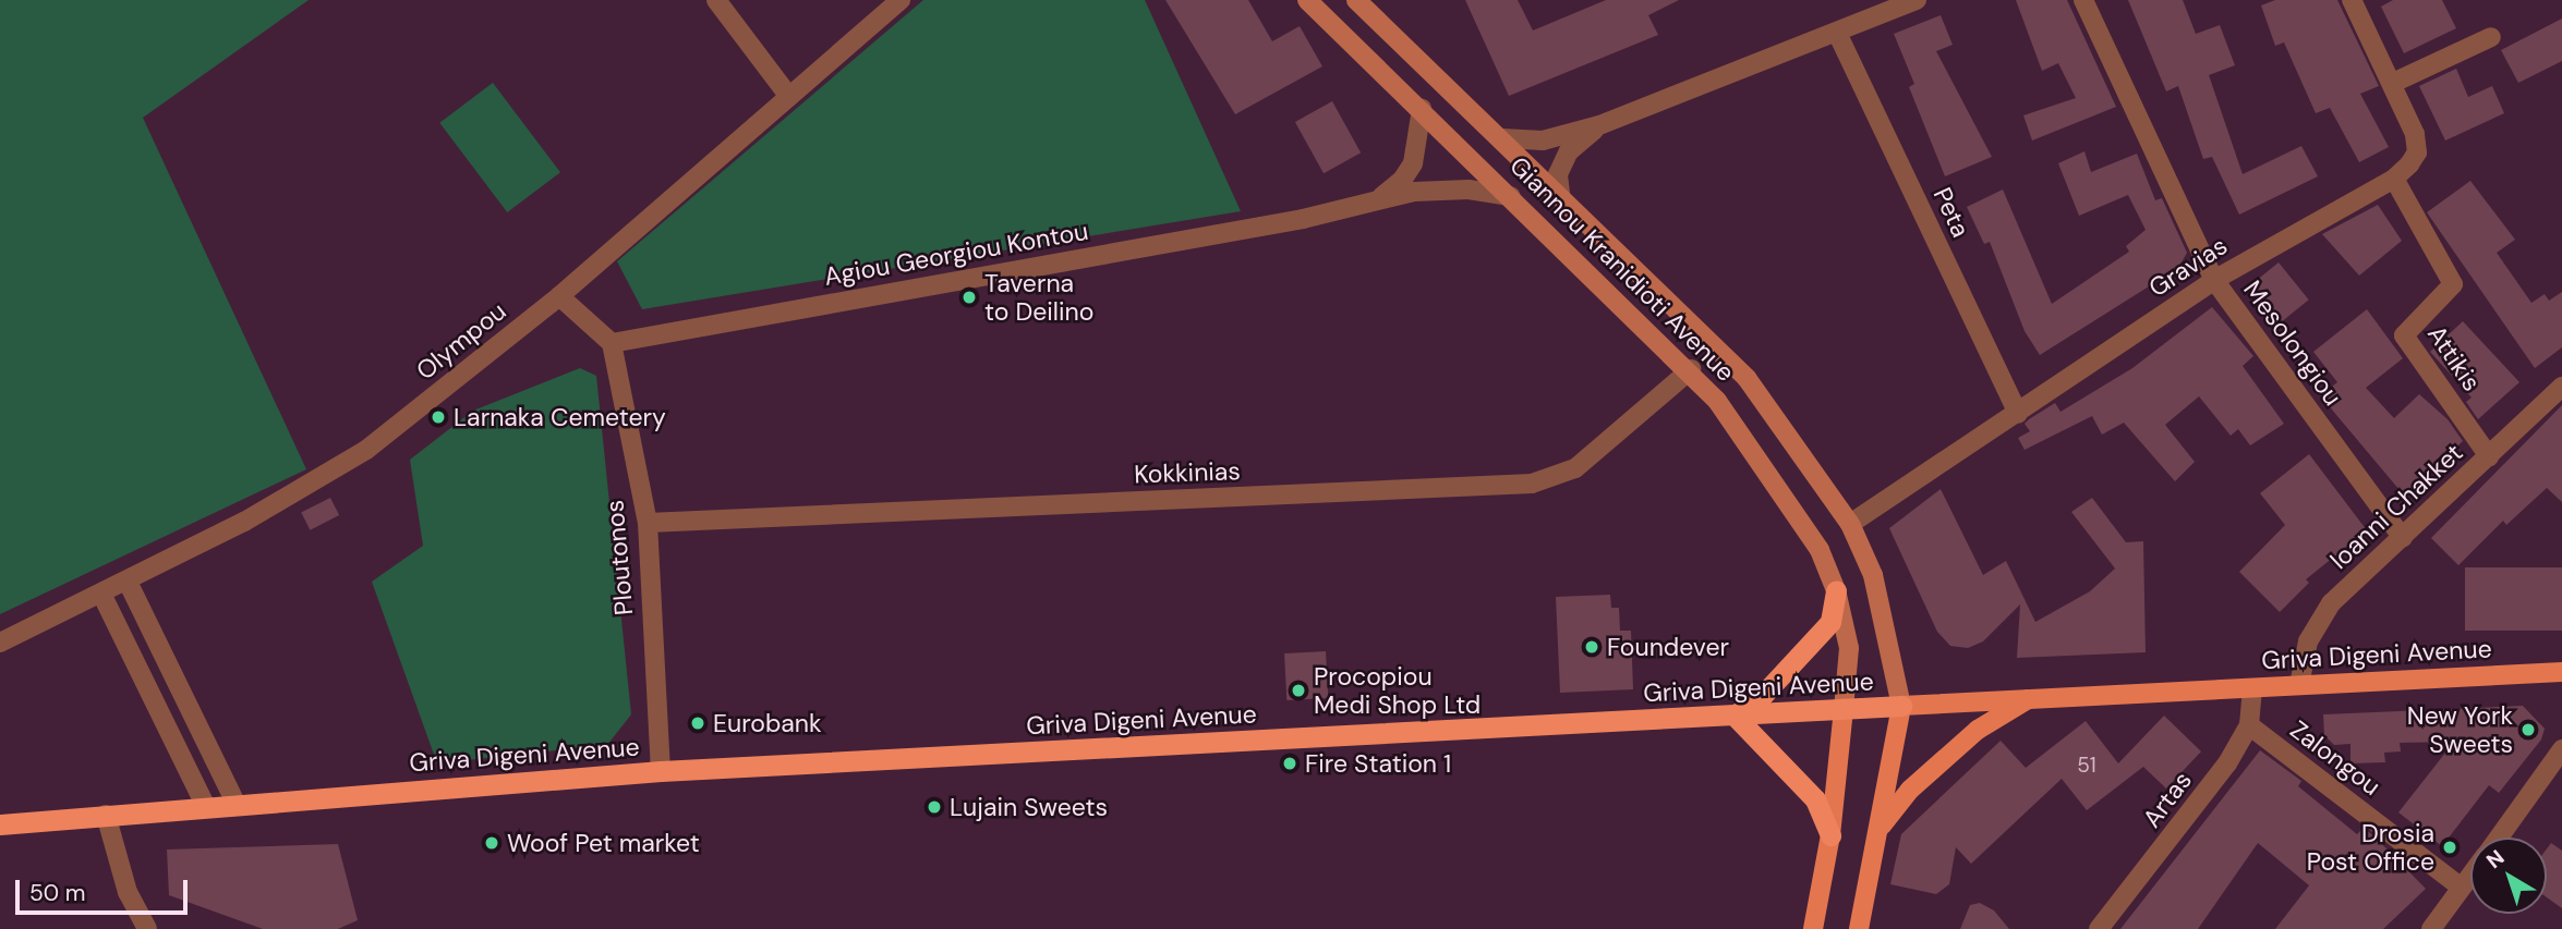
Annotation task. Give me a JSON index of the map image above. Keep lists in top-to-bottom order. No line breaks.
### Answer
{"streets":{"highway":["Griva Digeni Avenue"],"main road":["Giannou Kranidioti Avenue"],"street":["Peta","Agiou Georgiou Kontou","Gravias","Olympou","Mesolongiou","Attikis","Kokkinias","Ioanni Chakket","Ploutonos","Zalongou","Artas"]},"crossings":[["Peta","Gravias"],["Agiou Georgiou Kontou","Giannou Kranidioti Avenue"],["Agiou Georgiou Kontou","Ploutonos"],["Gravias","Giannou Kranidioti Avenue"],["Gravias","Mesolongiou"],["Gravias","Attikis"],["Giannou Kranidioti Avenue","Kokkinias"],["Giannou Kranidioti Avenue","Griva Digeni Avenue"],["Mesolongiou","Ioanni Chakket"],["Attikis","Ioanni Chakket"],["Kokkinias","Ploutonos"],["Ioanni Chakket","Griva Digeni Avenue"],["Ploutonos","Griva Digeni Avenue"],["Griva Digeni Avenue","Artas"],["Zalongou","Artas"]],"places":["Taverna to Deilino","Larnaka Cemetery","Foundever","Procopiou Medi Shop Ltd","Eurobank","New York Sweets","Fire Station 1","Lujain Sweets","Woof Pet market","Drosia Post Office"],"house_numbers":["51"],"scale_bar":"50 m","north":"top left"}
